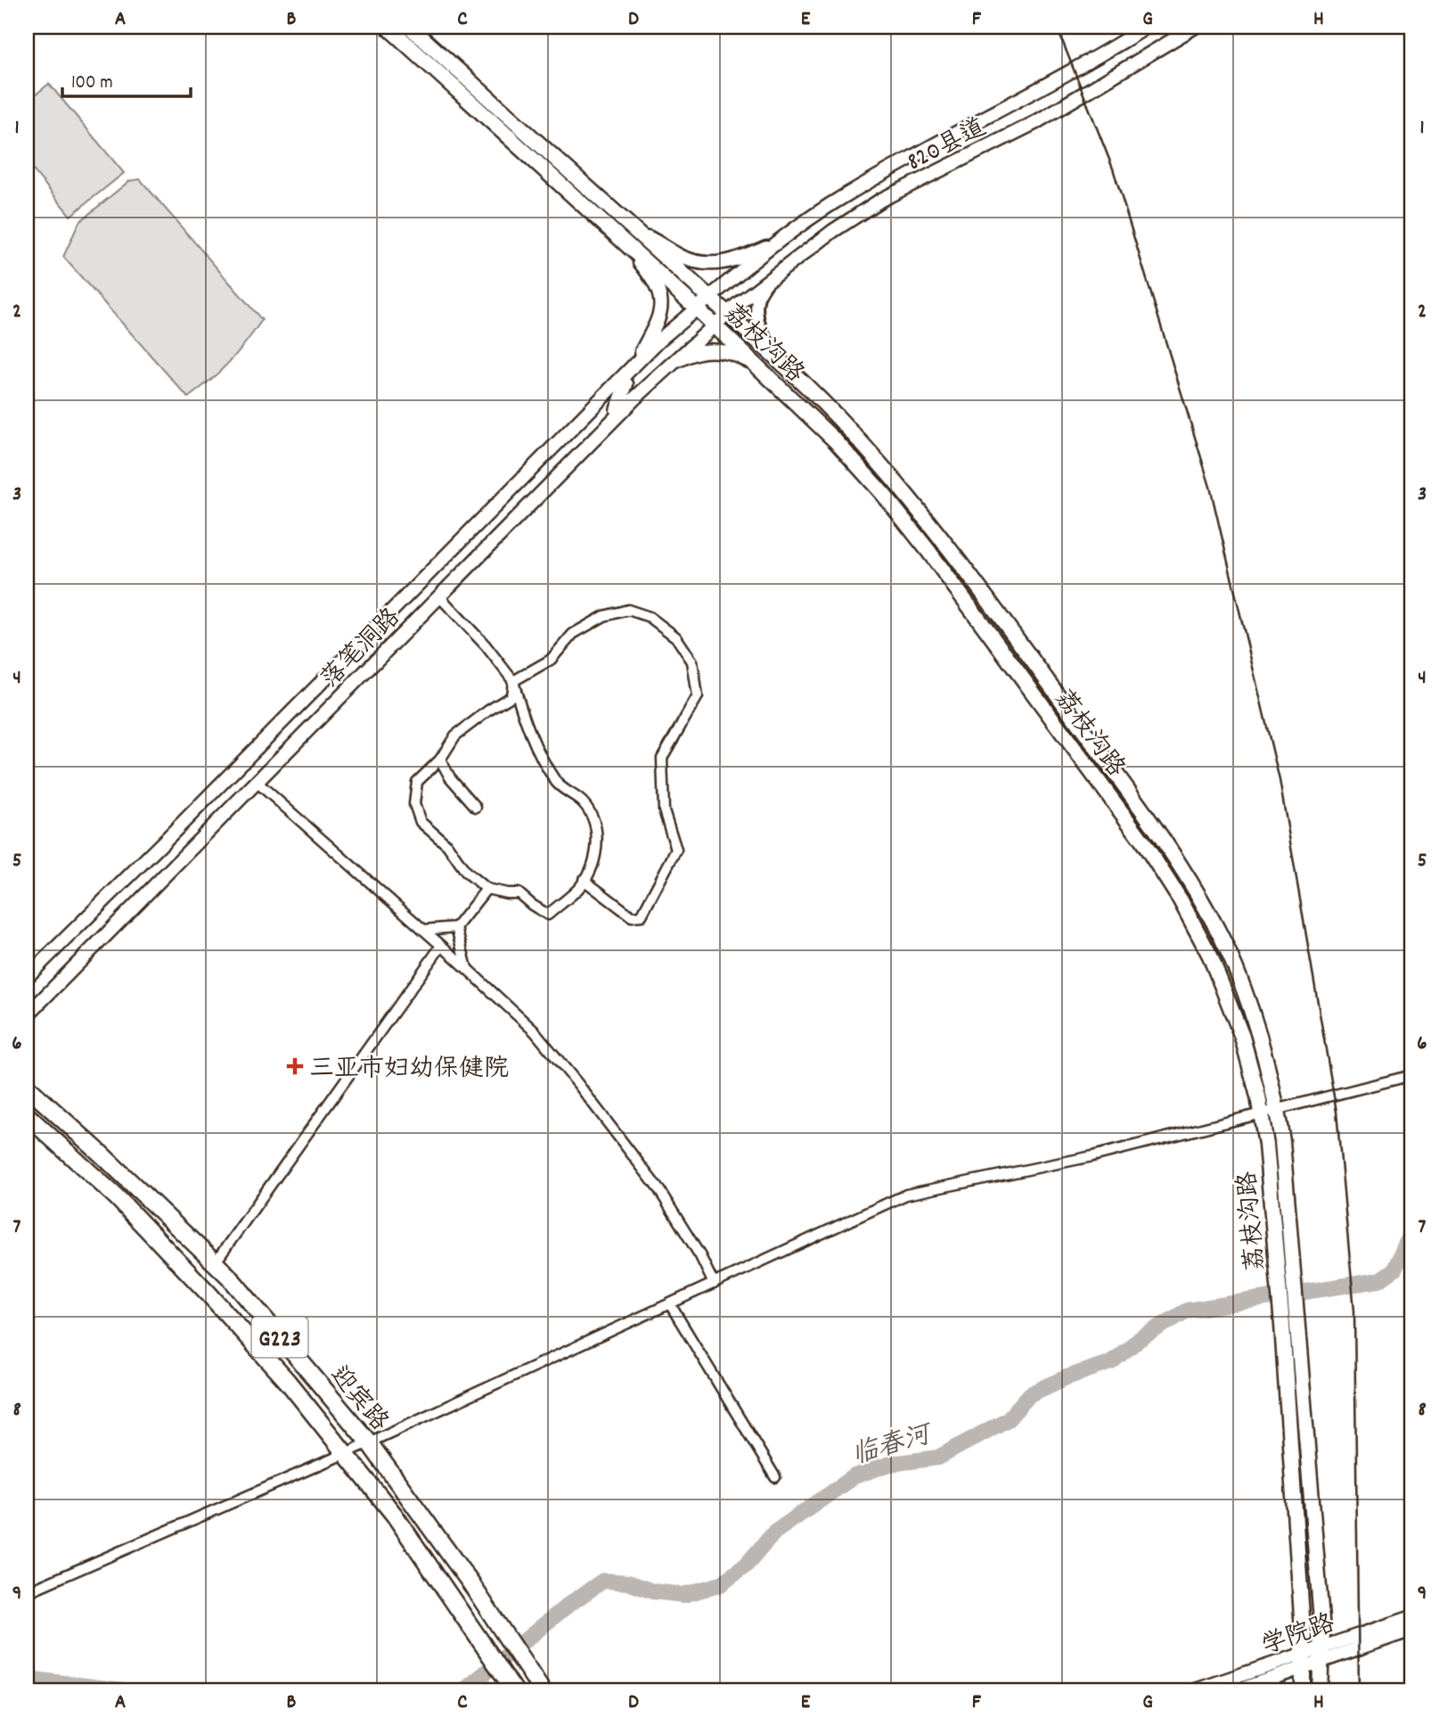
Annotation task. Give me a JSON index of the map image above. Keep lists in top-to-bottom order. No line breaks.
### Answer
{"streets":{"highway":["G223","迎宾路"],"main road":["820县道","荔枝沟路","落笔洞路","学院路"]},"crossings":[["820县道","荔枝沟路"],["820县道","落笔洞路"],["荔枝沟路","落笔洞路"],["荔枝沟路","学院路"]],"water":["临春河"],"places":{"health":["三亚市妇幼保健院"]},"scale_bar":"100 m","grid":{"columns":["A","B","C","D","E","F","G","H"],"rows":["1","2","3","4","5","6","7","8","9"]}}
